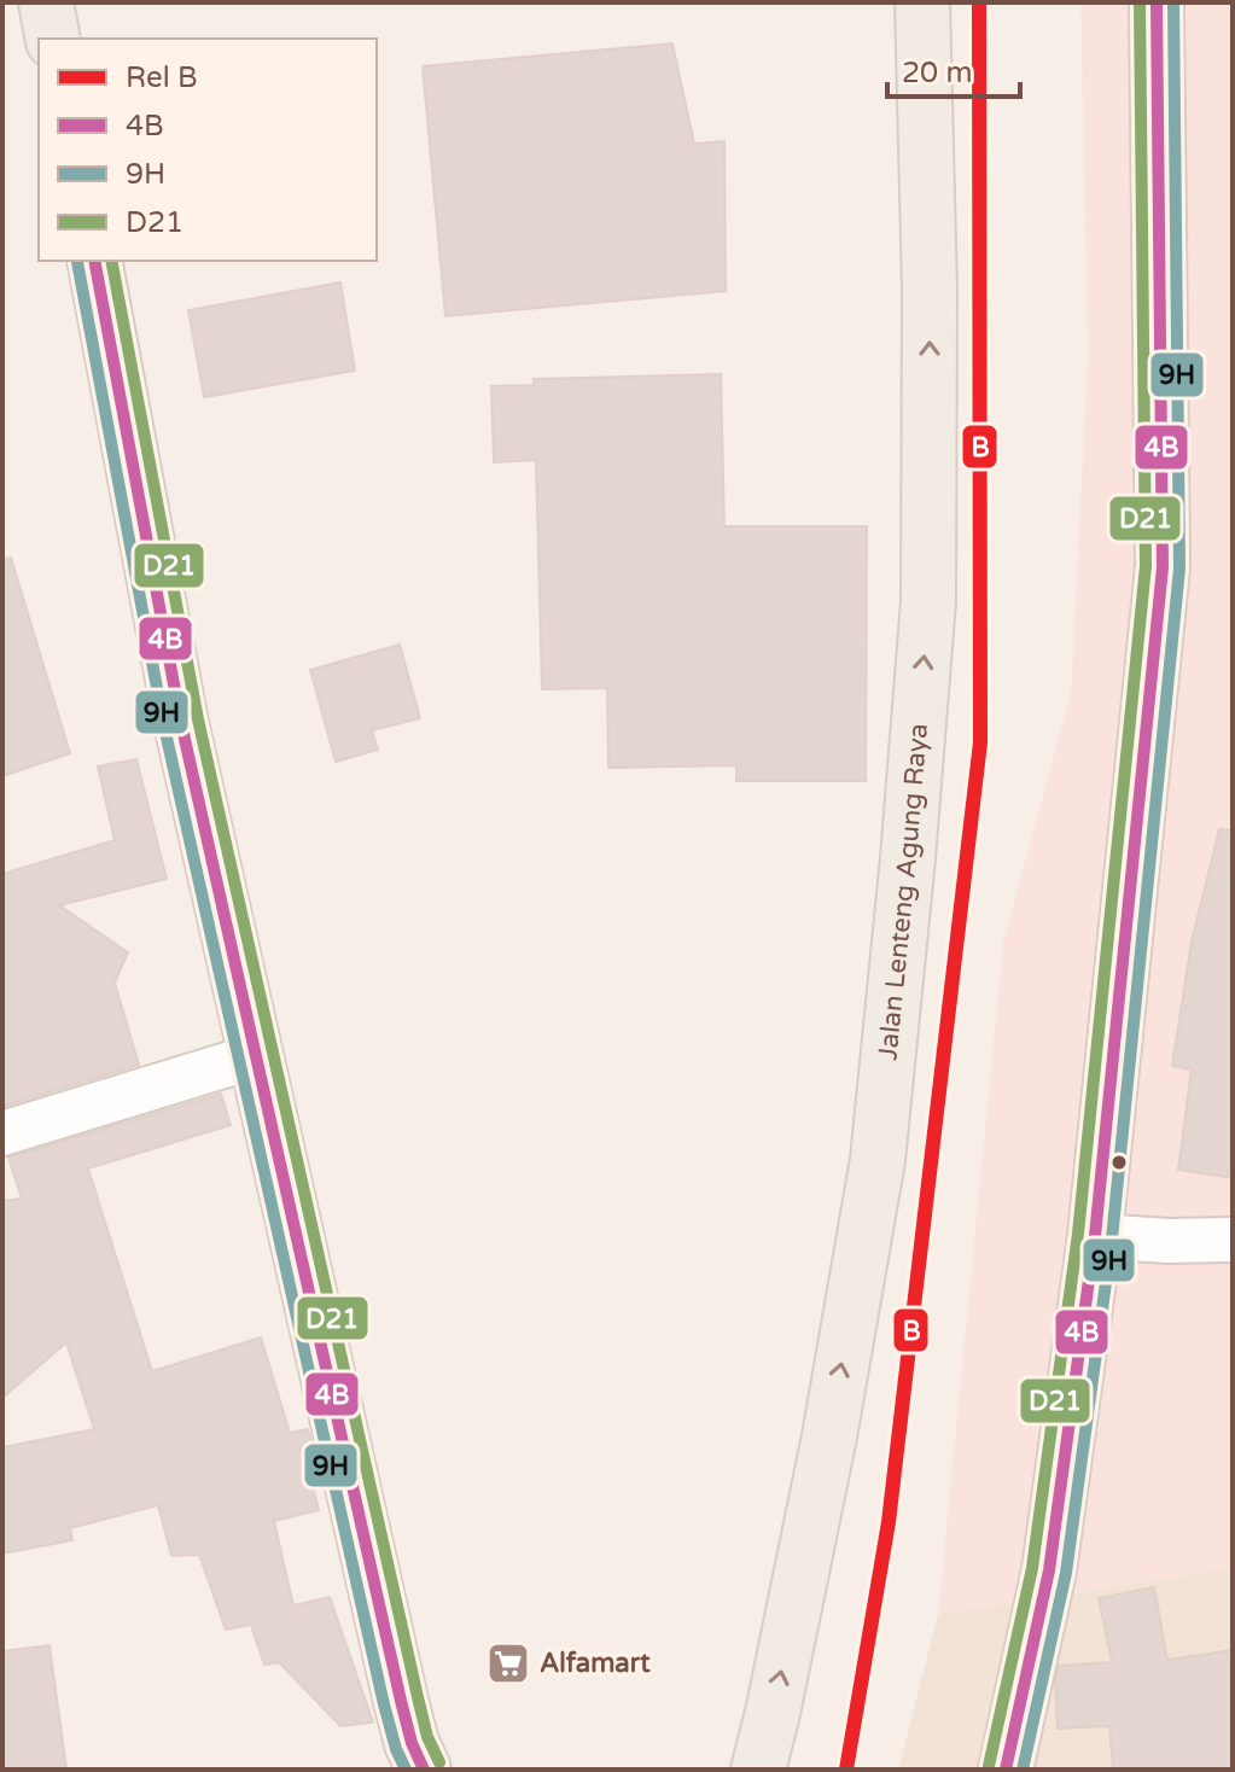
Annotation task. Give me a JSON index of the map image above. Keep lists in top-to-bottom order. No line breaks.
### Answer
{"streets":{"main road":["Jalan Lenteng Agung Raya"]},"places":{"supermarket":["Alfamart"]},"lines":["rail line B","transit line 4B","transit line 9H","transit line D21"],"legend":["Rel B","4B","9H","D21"],"scale_bar":"20 m"}
